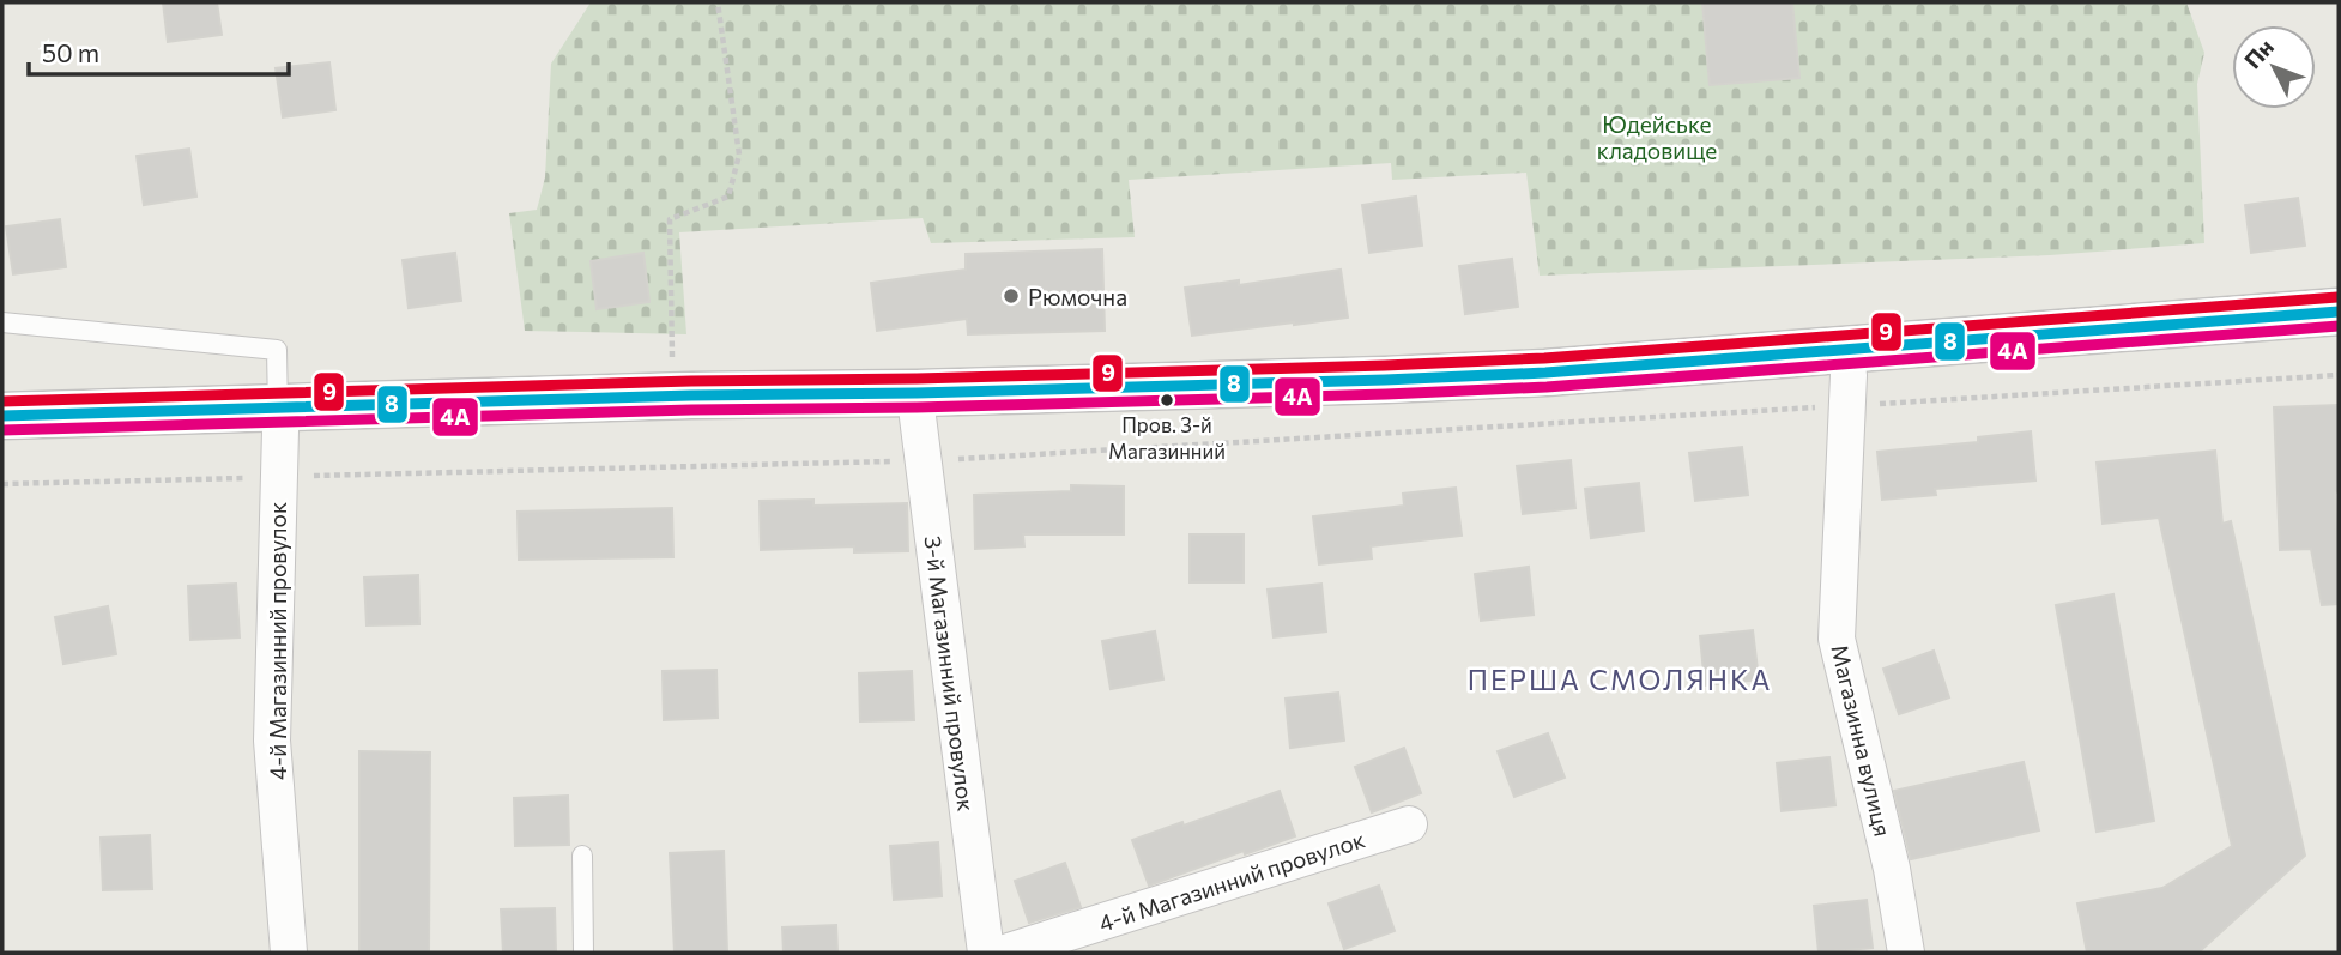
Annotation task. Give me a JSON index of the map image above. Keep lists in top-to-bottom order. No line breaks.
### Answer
{"streets":{"street":["4-й Магазинний провулок","3-й Магазинний провулок","Магазинна вулиця"]},"districts":["ПЕРША СМОЛЯНКА"],"parks":["Юдейське кладовище"],"places":["Рюмочна","Пров. 3-й Магазинний"],"lines":["transit line 9","transit line 8","transit line 4А"],"scale_bar":"50 m","north":"top left"}
